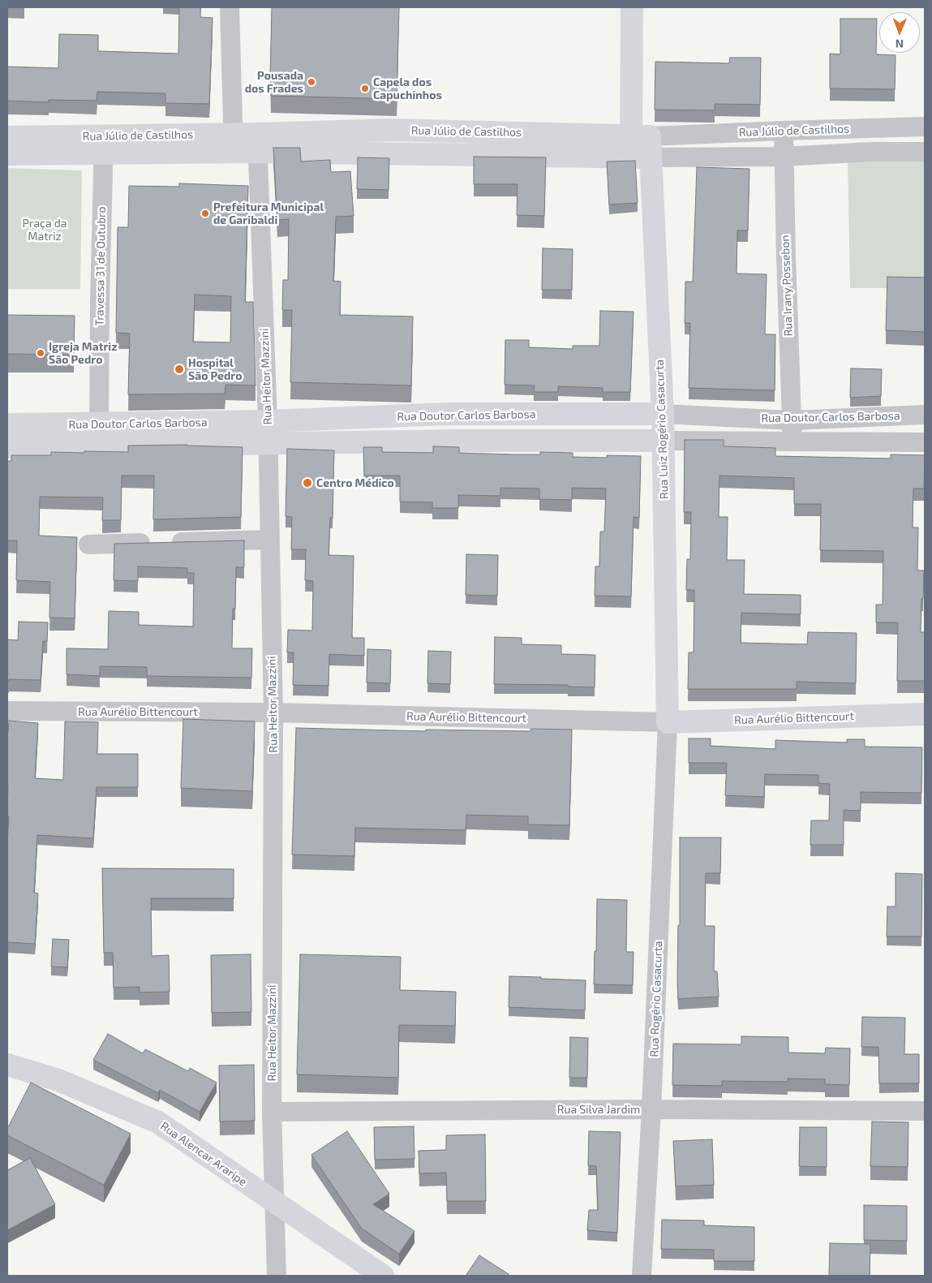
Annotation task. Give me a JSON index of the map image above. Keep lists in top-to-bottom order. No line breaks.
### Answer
{"streets":{"street":["Rua Júlio de Castilhos","Travessa 31 de Outubro","Rua Irany Possebon","Rua Heitor Mazzini","Rua Doutor Carlos Barbosa","Rua Luiz Rogério Casacurta","Rua Aurélio Bittencourt","Rua Rogério Casacurta","Rua Silva Jardim","Rua Alencar Araripe"]},"crossings":[["Rua Júlio de Castilhos","Travessa 31 de Outubro"],["Rua Júlio de Castilhos","Rua Irany Possebon"],["Rua Júlio de Castilhos","Rua Heitor Mazzini"],["Rua Júlio de Castilhos","Rua Luiz Rogério Casacurta"],["Travessa 31 de Outubro","Rua Doutor Carlos Barbosa"],["Rua Irany Possebon","Rua Doutor Carlos Barbosa"],["Rua Heitor Mazzini","Rua Doutor Carlos Barbosa"],["Rua Heitor Mazzini","Rua Aurélio Bittencourt"],["Rua Heitor Mazzini","Rua Silva Jardim"],["Rua Heitor Mazzini","Rua Alencar Araripe"],["Rua Doutor Carlos Barbosa","Rua Luiz Rogério Casacurta"],["Rua Luiz Rogério Casacurta","Rua Aurélio Bittencourt"],["Rua Luiz Rogério Casacurta","Rua Rogério Casacurta"],["Rua Aurélio Bittencourt","Rua Rogério Casacurta"],["Rua Rogério Casacurta","Rua Silva Jardim"]],"parks":["Praça da Matriz"],"places":["Pousada dos Frades","Capela dos Capuchinhos","Prefeitura Municipal de Garibaldi","Igreja Matriz São Pedro","Hospital São Pedro","Centro Médico"],"north":"bottom"}
